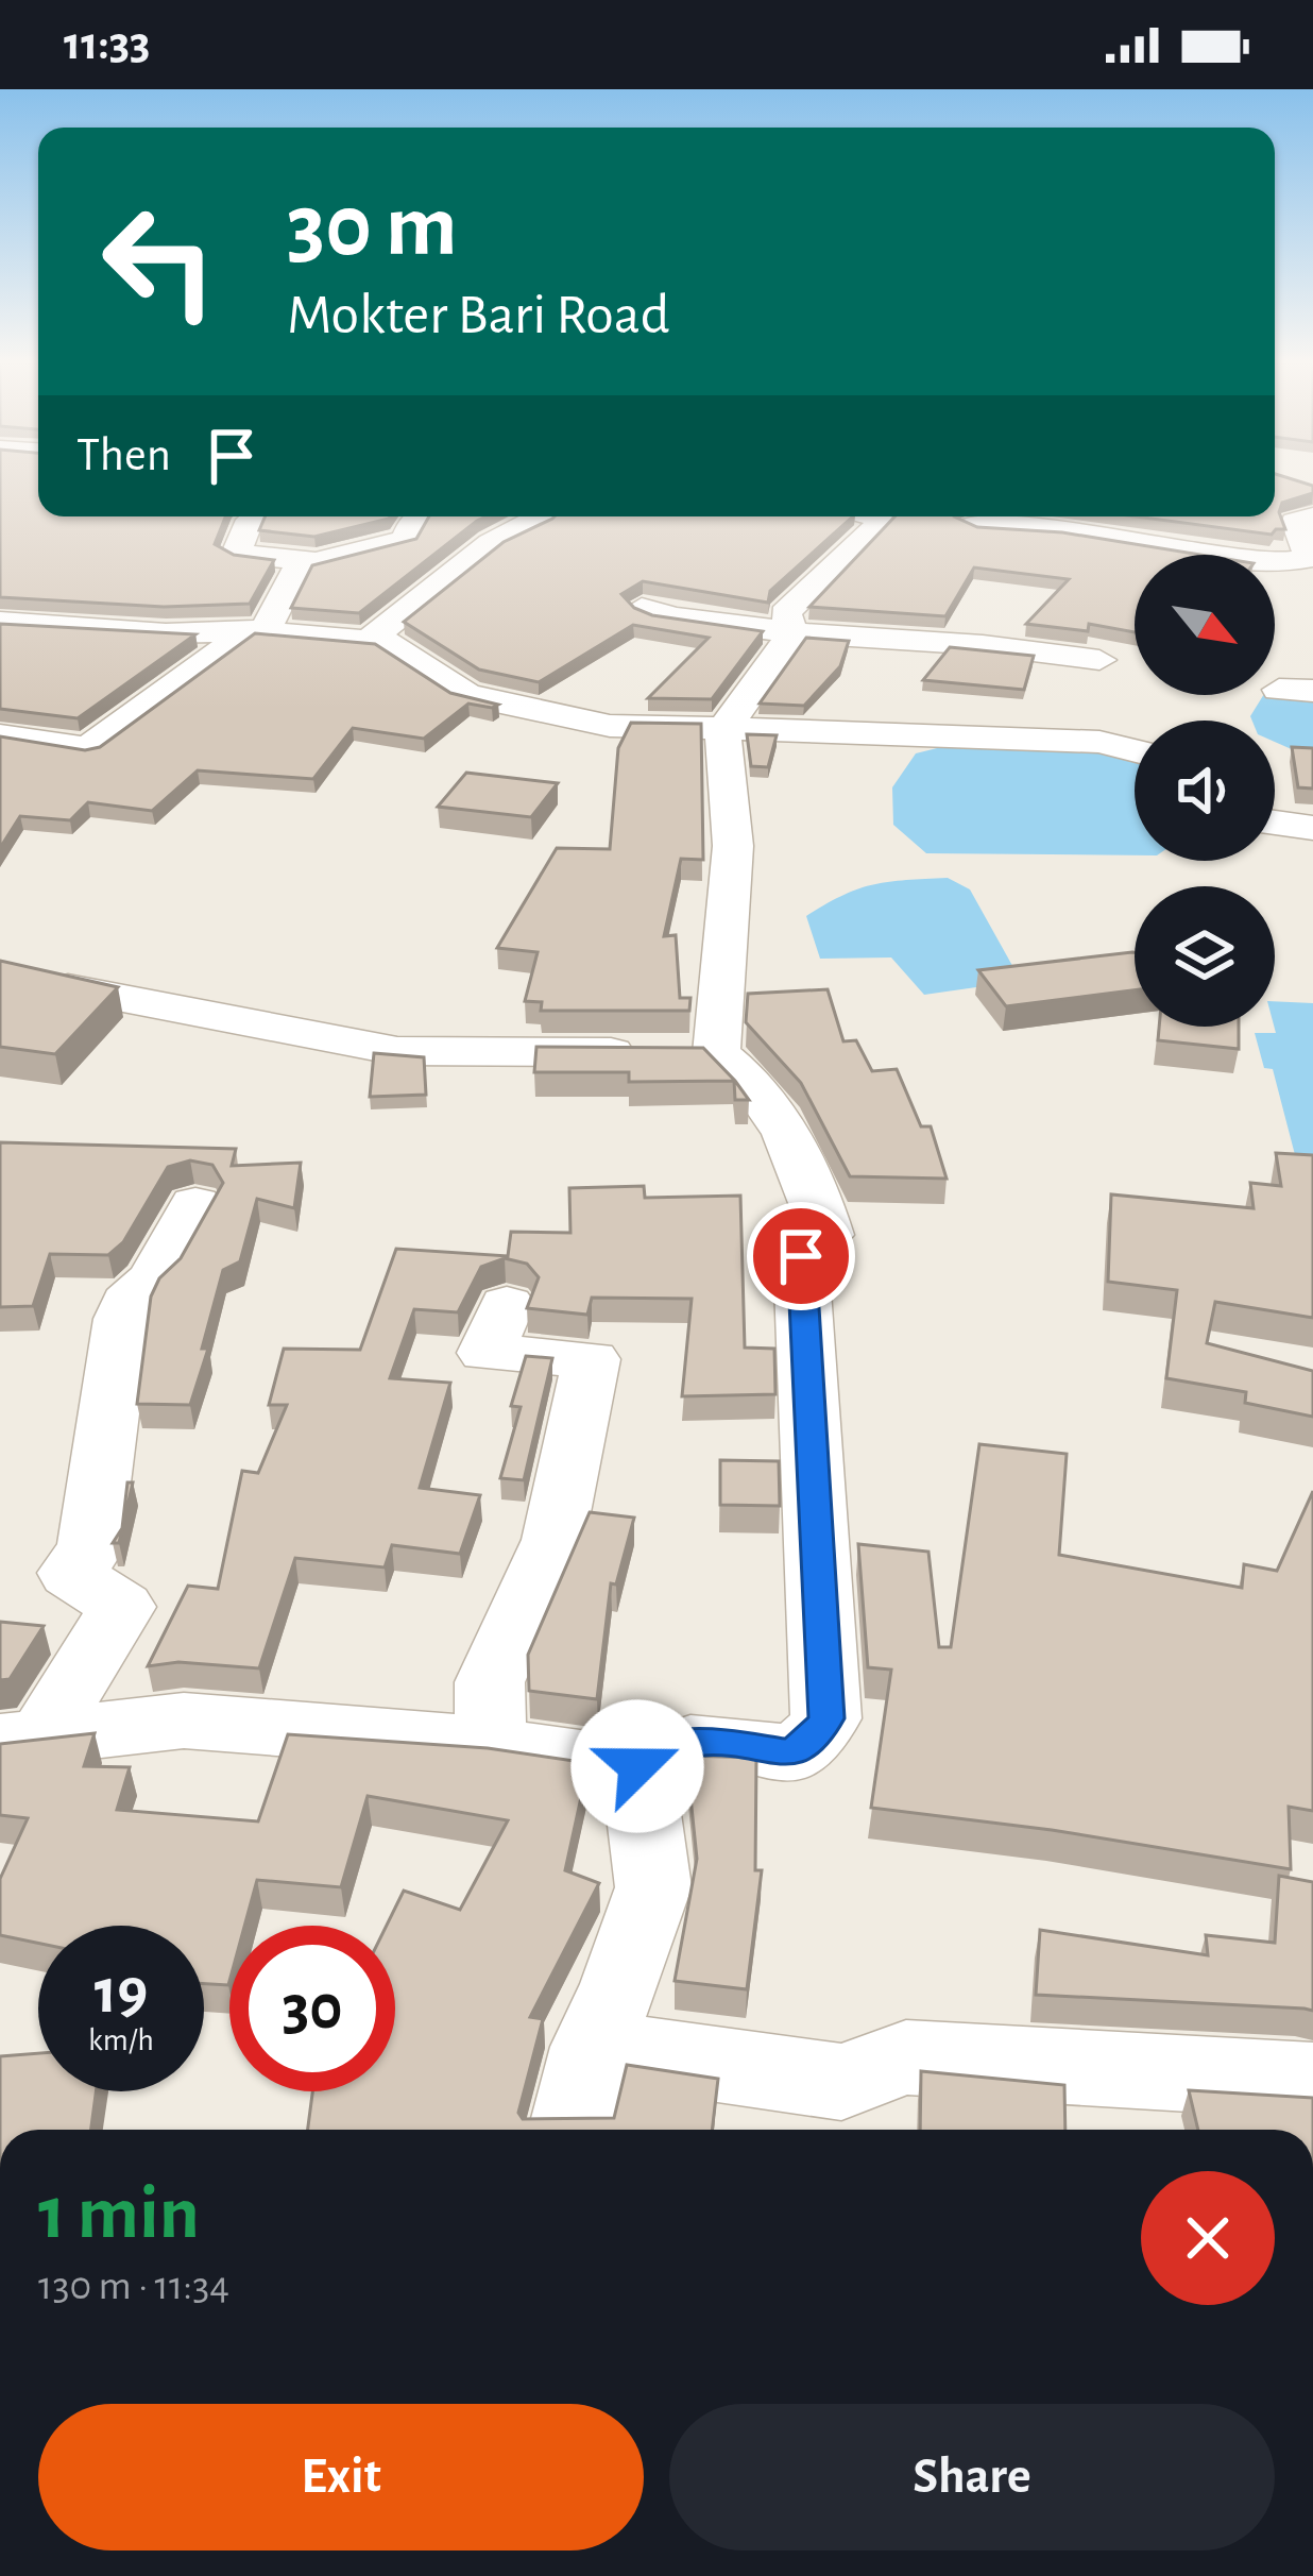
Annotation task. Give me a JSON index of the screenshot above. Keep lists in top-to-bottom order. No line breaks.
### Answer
{"north":"bottom right","page":{"status":"11:33","turn":["30 m","Mokter Bari Road"],"then":"Then","speed":"19 km/h","limit":"30","heading":["1 min","130 m · 11:34"],"buttons":["Exit","Share"]}}
